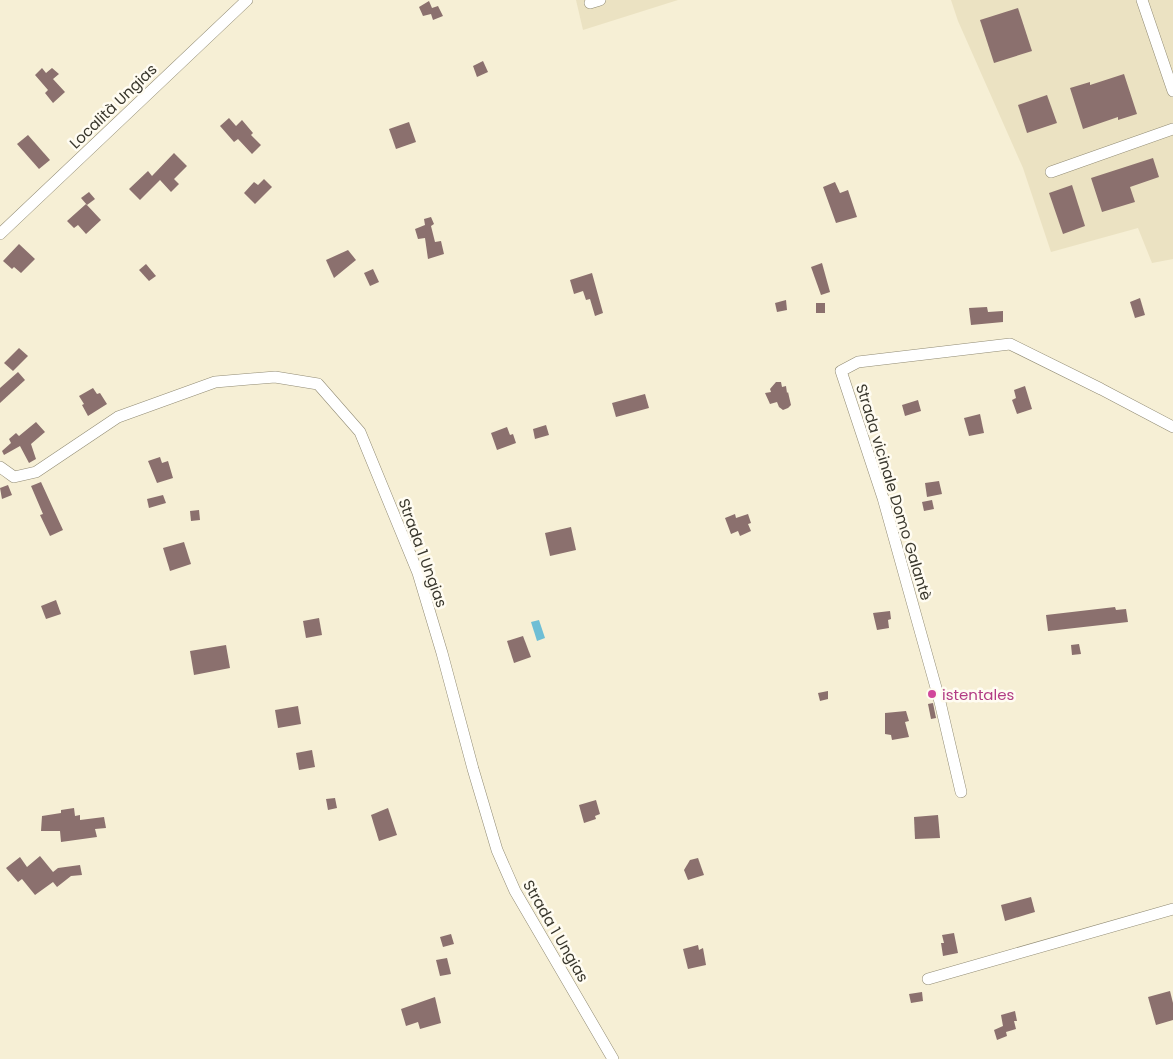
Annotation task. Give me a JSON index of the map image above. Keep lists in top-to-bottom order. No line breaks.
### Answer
{"streets":{"street":["Località Ungias","Strada vicinale Domo Galantè","Strada 1 Ungias"]},"places":["istentales"]}
